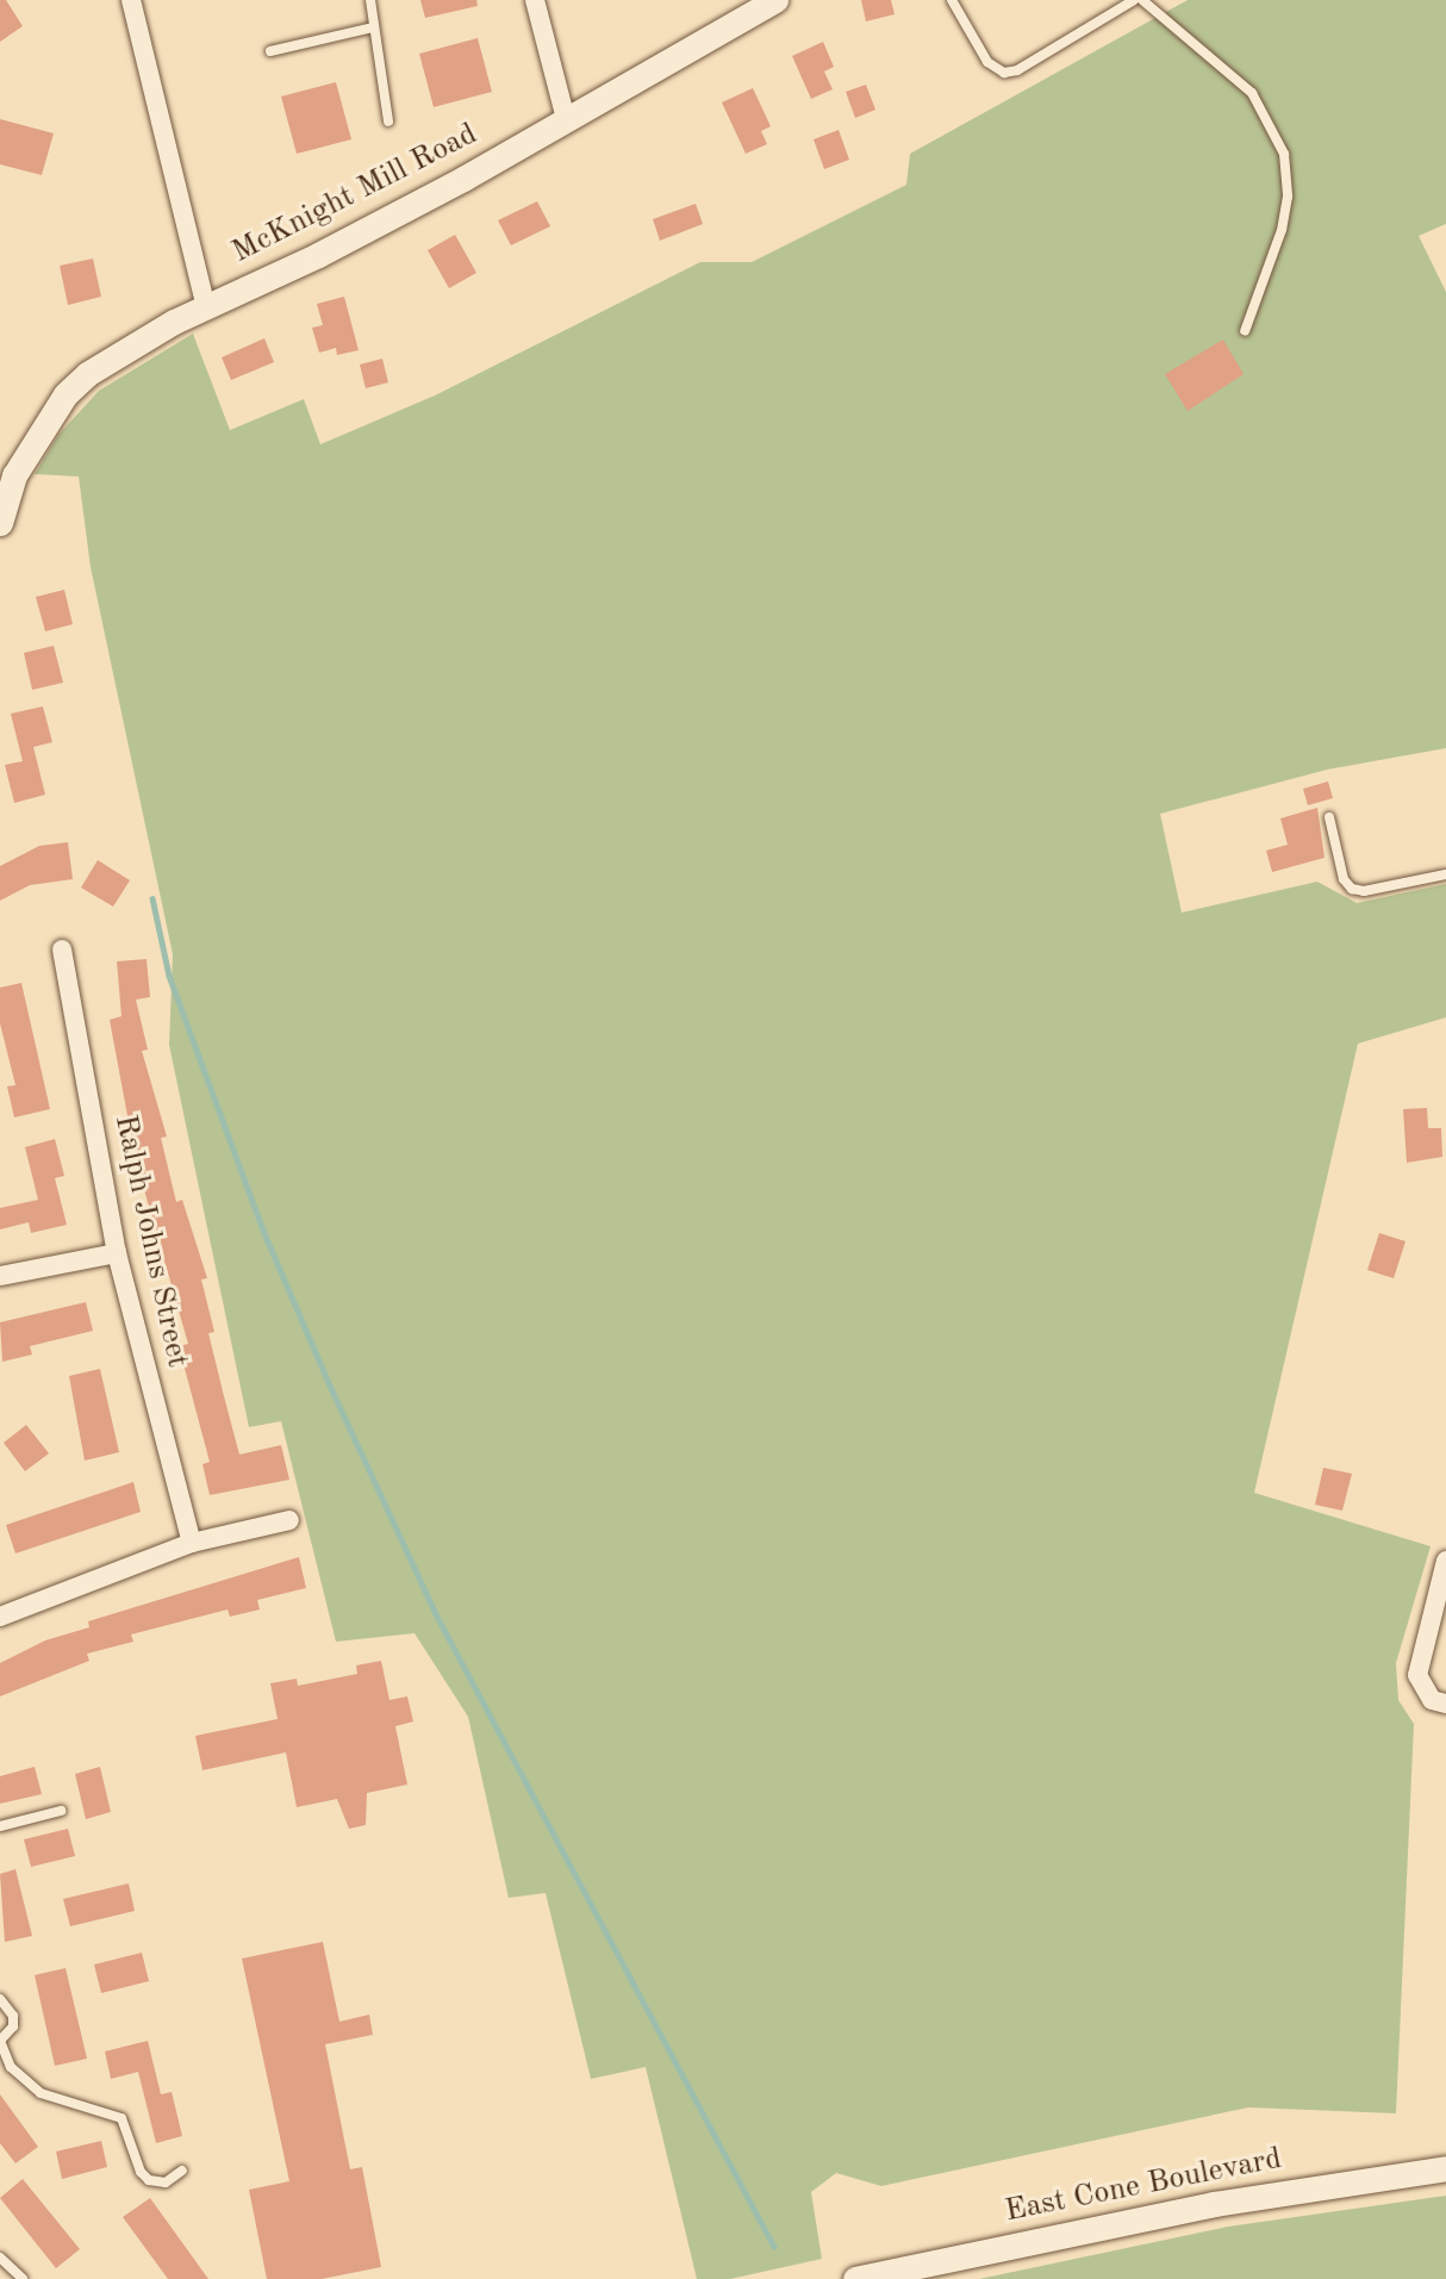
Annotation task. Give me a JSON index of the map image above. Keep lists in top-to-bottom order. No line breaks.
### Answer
{"streets":{"street":["McKnight Mill Road","Ralph Johns Street","East Cone Boulevard"]}}
